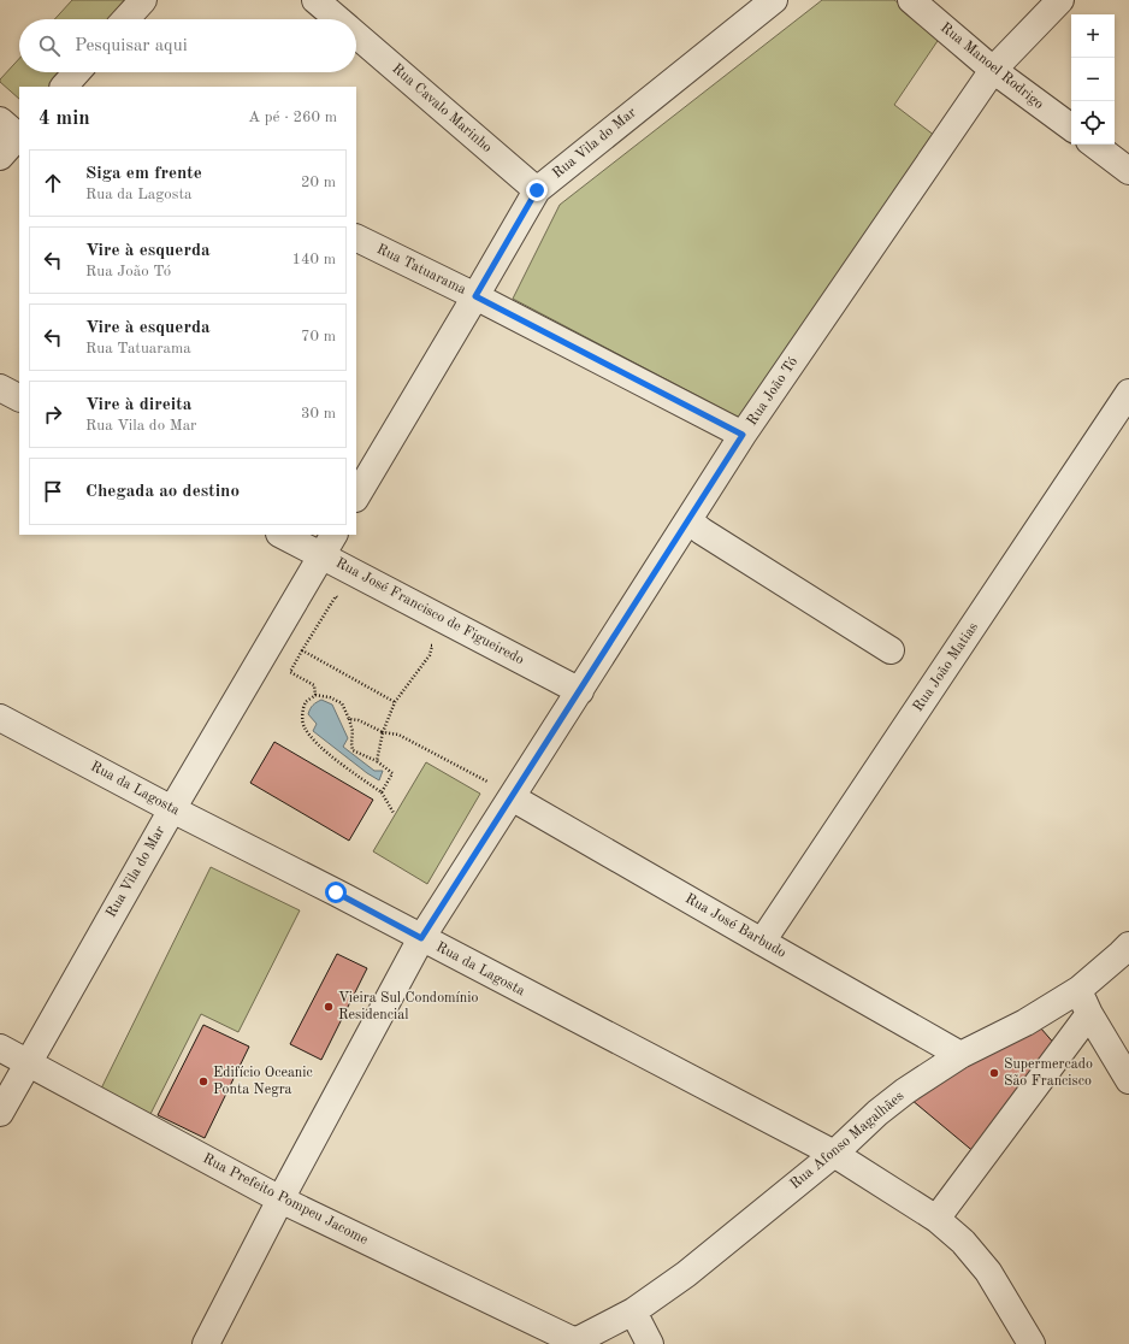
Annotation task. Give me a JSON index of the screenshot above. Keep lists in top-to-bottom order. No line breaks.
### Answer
{"streets":{"street":["Rua Manoel Rodrigo","Rua Cavalo Marinho","Rua Vila do Mar","Rua Tatuarama","Rua João Tó","Rua José Francisco de Figueiredo","Rua João Matias","Rua da Lagosta","Rua José Barbudo","Rua Afonso Magalhães","Rua Prefeito Pompeu Jacome"]},"crossings":[["Rua Manoel Rodrigo","Rua João Tó"],["Rua Cavalo Marinho","Rua Vila do Mar"],["Rua Vila do Mar","Rua Tatuarama"],["Rua Vila do Mar","Rua José Francisco de Figueiredo"],["Rua Vila do Mar","Rua da Lagosta"],["Rua Vila do Mar","Rua Prefeito Pompeu Jacome"],["Rua Tatuarama","Rua João Tó"],["Rua João Tó","Rua José Francisco de Figueiredo"],["Rua João Tó","Rua da Lagosta"],["Rua João Tó","Rua José Barbudo"],["Rua João Tó","Rua Prefeito Pompeu Jacome"],["Rua João Matias","Rua José Barbudo"],["Rua da Lagosta","Rua Afonso Magalhães"],["Rua José Barbudo","Rua Afonso Magalhães"],["Rua Afonso Magalhães","Rua Prefeito Pompeu Jacome"]],"places":["Vieira Sul Condomínio Residencial","Supermercado São Francisco","Edifício Oceanic Ponta Negra"],"page":{"map_buttons":["+","−"],"search":"Pesquisar aqui","heading":["4 min","A pé · 260 m"],"list":[["Siga em frente","Rua da Lagosta","20 m"],["Vire à esquerda","Rua João Tó","140 m"],["Vire à esquerda","Rua Tatuarama","70 m"],["Vire à direita","Rua Vila do Mar","30 m"],"Chegada ao destino"]}}
